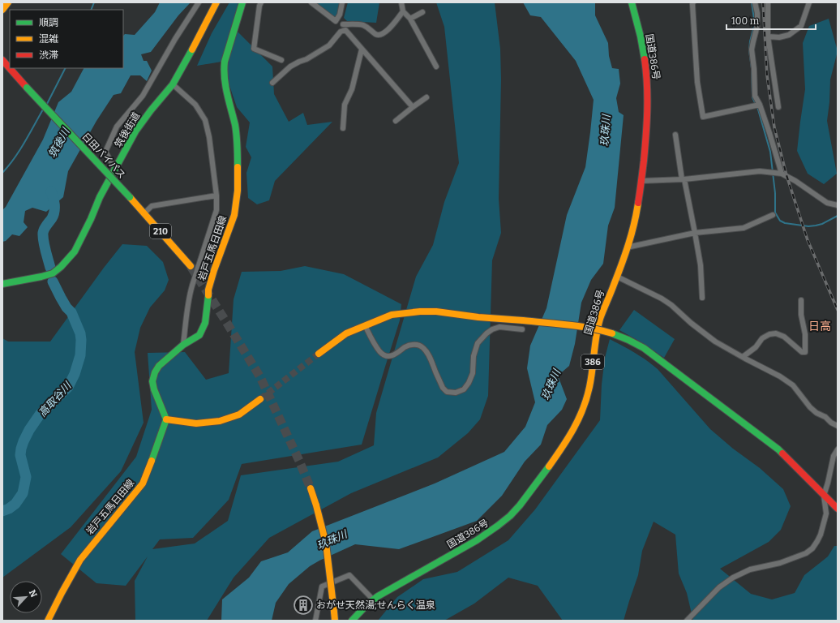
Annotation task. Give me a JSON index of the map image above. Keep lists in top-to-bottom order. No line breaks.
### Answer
{"streets":{"main road":["国道386号","筑後街道","日田バイパス","210","岩戸五馬日田線","386"]},"districts":["日高"],"water":["玖珠川","筑後川","高取谷川"],"places":{"building":["おがせ天然湯;せんらく温泉"]},"legend":["順調","混雑","渋滞"],"scale_bar":"100 m","north":"top right"}
